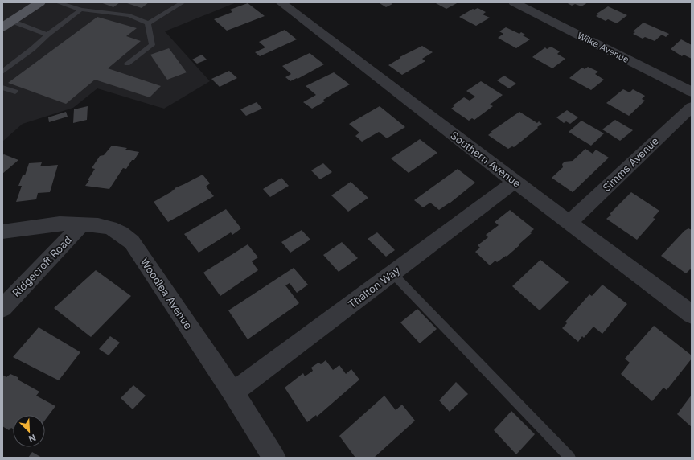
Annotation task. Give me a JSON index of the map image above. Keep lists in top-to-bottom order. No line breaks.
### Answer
{"streets":{"street":["Wilke Avenue","Southern Avenue","Simms Avenue","Ridgecroft Road","Thalton Way","Woodlea Avenue"]},"crossings":[["Southern Avenue","Simms Avenue"],["Southern Avenue","Thalton Way"],["Ridgecroft Road","Woodlea Avenue"],["Thalton Way","Woodlea Avenue"]],"north":"bottom right"}
